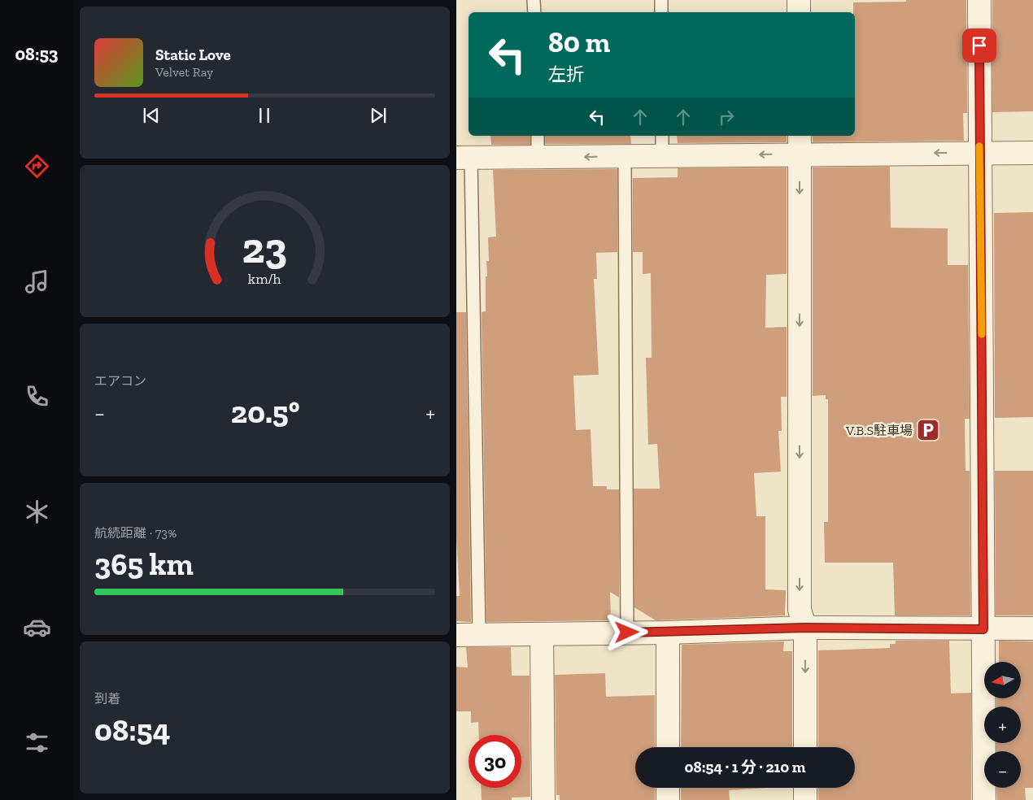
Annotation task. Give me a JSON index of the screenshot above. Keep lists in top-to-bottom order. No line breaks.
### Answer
{"places":{"parking":["V.B.S駐車場"]},"north":"left","page":{"tabs":"08:53","turn":["80 m","左折"],"song":["Static Love","Velvet Ray"],"tile":["エアコン",["航続距離 · 73%","365 km"],["到着","08:54"]],"heat":["−","20.5°","+"],"map_buttons":["+","−"],"limit":"30","trip":"08:54 · 1 分 · 210 m","gauge":["23","km/h"]}}
